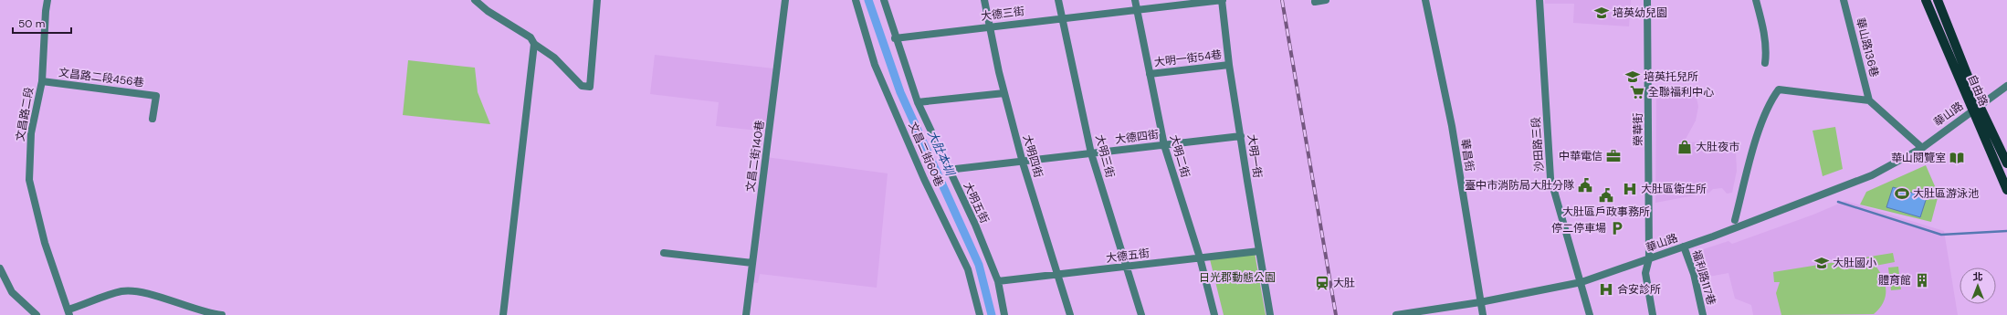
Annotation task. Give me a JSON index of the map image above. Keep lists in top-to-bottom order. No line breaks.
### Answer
{"streets":{"main road":["自由路"],"street":["大德三街","華山路136巷","大明一街54巷","文昌路二段456巷","文昌路二段","華山路","榮華街","大德四街","沙田路三段","文昌二街60巷","華昌街","文昌二街140巷","大明四街","大明三街","大明二街","大明一街","大明五街","大德五街","福利路117巷"]},"crossings":[["大德三街","大明四街"],["大德三街","大明三街"],["大德三街","大明二街"],["大德三街","大明一街"],["大德三街","大明五街"],["大明一街54巷","大明二街"],["大明一街54巷","大明一街"],["文昌路二段456巷","文昌路二段"],["自由路","華山路"],["華山路","榮華街"],["華山路","沙田路三段"],["華山路","華昌街"],["華山路","福利路117巷"],["大德四街","大明四街"],["大德四街","大明三街"],["大德四街","大明二街"],["大德四街","大明一街"],["大德四街","大明五街"],["大明四街","大德五街"],["大明三街","大德五街"],["大明二街","大德五街"],["大明一街","大德五街"],["大明五街","大德五街"]],"water":["大肚本圳"],"parks":["日光郡動態公園"],"places":{"school or university":["培英幼兒園","培英托兒所","大肚國小"],"supermarket":["全聯福利中心"],"shop":["大肚夜市"],"office":["中華電信"],"library":["華山閱覽室"],"public building":["臺中市消防局大肚分隊","大肚區戶政事務所"],"hospital":["大肚區衛生所","合安診所"],"sports":["大肚區游泳池"],"parking":["停二停車場"],"building":["體育館"],"station":["大肚"]},"scale_bar":"50 m","north":"top"}
